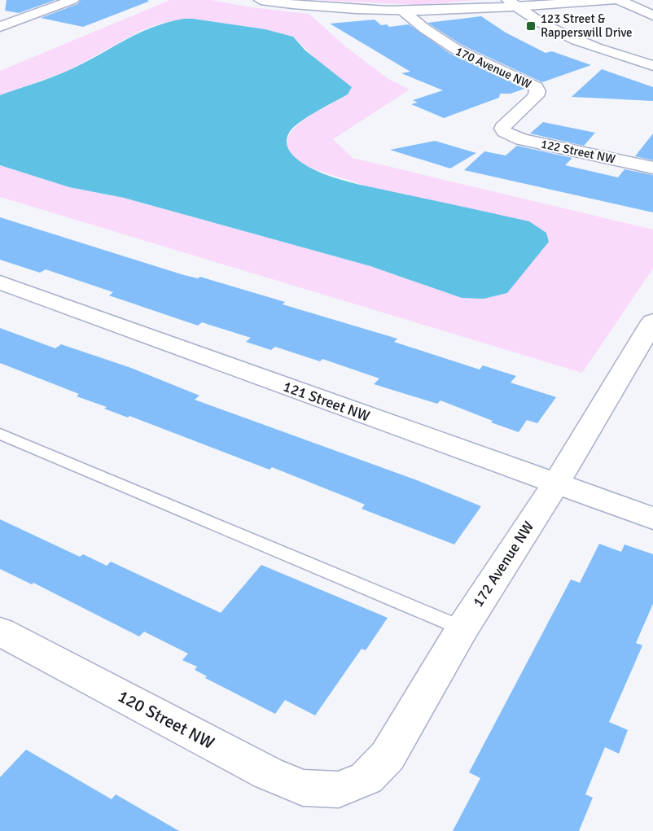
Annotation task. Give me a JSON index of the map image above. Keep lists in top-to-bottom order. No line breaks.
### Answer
{"streets":{"street":["170 Avenue NW","122 Street NW","121 Street NW","172 Avenue NW","120 Street NW"]},"crossings":[["170 Avenue NW","122 Street NW"],["121 Street NW","172 Avenue NW"],["172 Avenue NW","120 Street NW"]],"places":{"transit":["123 Street & Rapperswill Drive"]}}
